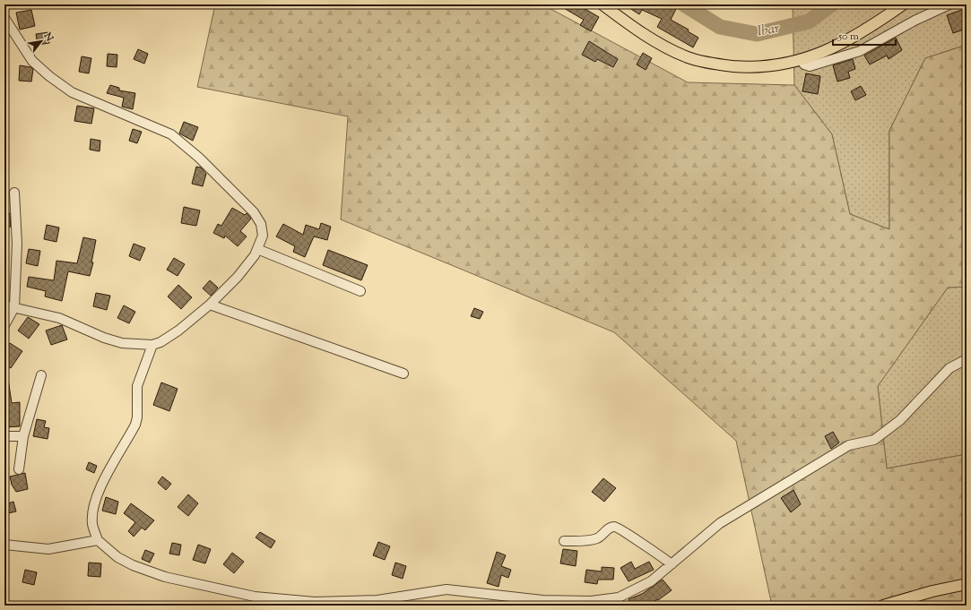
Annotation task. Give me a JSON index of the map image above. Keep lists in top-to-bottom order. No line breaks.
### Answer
{"water":["Ibar"],"scale_bar":"50 m","north":"top right"}
